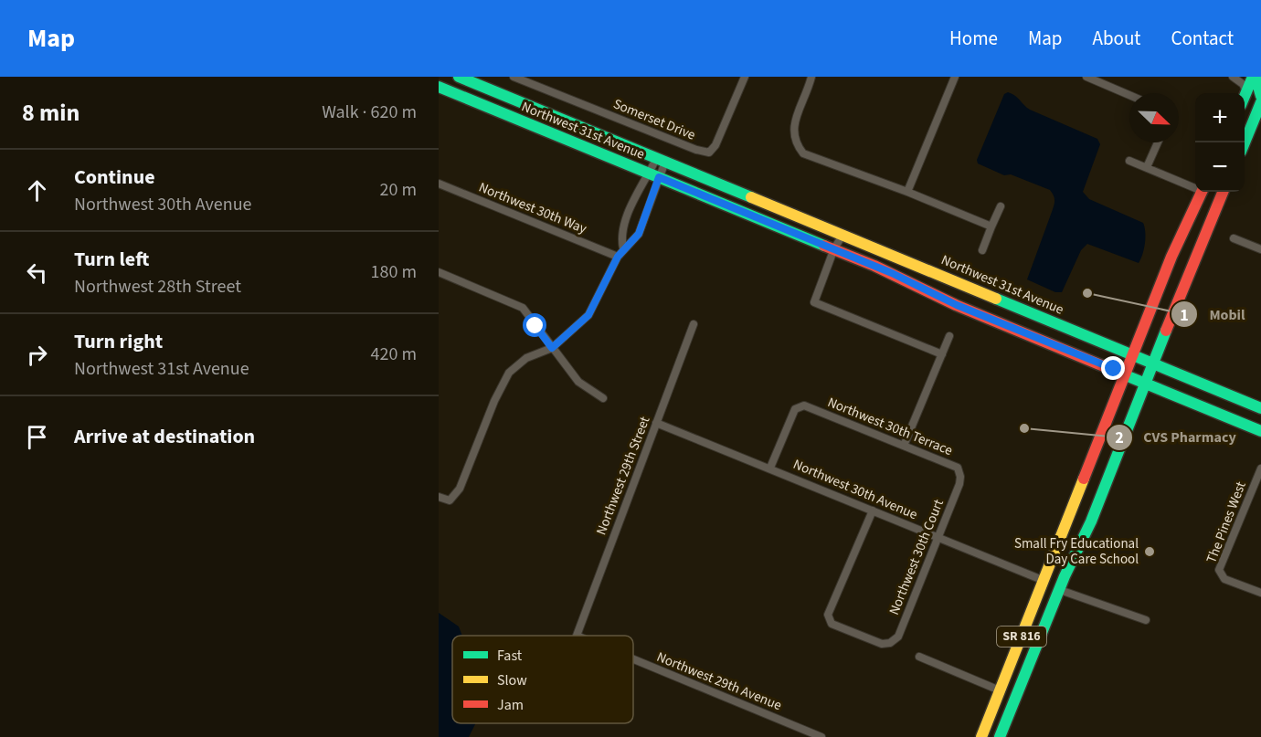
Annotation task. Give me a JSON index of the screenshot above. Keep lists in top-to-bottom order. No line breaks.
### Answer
{"streets":{"main road":["Northwest 31st Avenue","SR 816"],"street":["Somerset Drive","Northwest 30th Way","Northwest 30th Terrace","Northwest 29th Street","Northwest 30th Avenue","The Pines West","Northwest 30th Court","Northwest 29th Avenue"]},"crossings":[["Northwest 31st Avenue","SR 816"],["Northwest 30th Terrace","Northwest 30th Avenue"],["Northwest 30th Terrace","Northwest 30th Court"],["Northwest 29th Street","Northwest 30th Avenue"],["Northwest 30th Avenue","Northwest 30th Court"],["Northwest 30th Avenue","SR 816"]],"places":["Mobil","CVS Pharmacy","Small Fry Educational Day Care School"],"legend":["Fast","Slow","Jam"],"north":"bottom right","page":{"header":"Map","nav":["Home","Map","About","Contact"],"heading":["8 min","Walk · 620 m"],"map_buttons":["+","−"],"list":[["Continue","Northwest 30th Avenue","20 m"],["Turn left","Northwest 28th Street","180 m"],["Turn right","Northwest 31st Avenue","420 m"],"Arrive at destination"]}}
